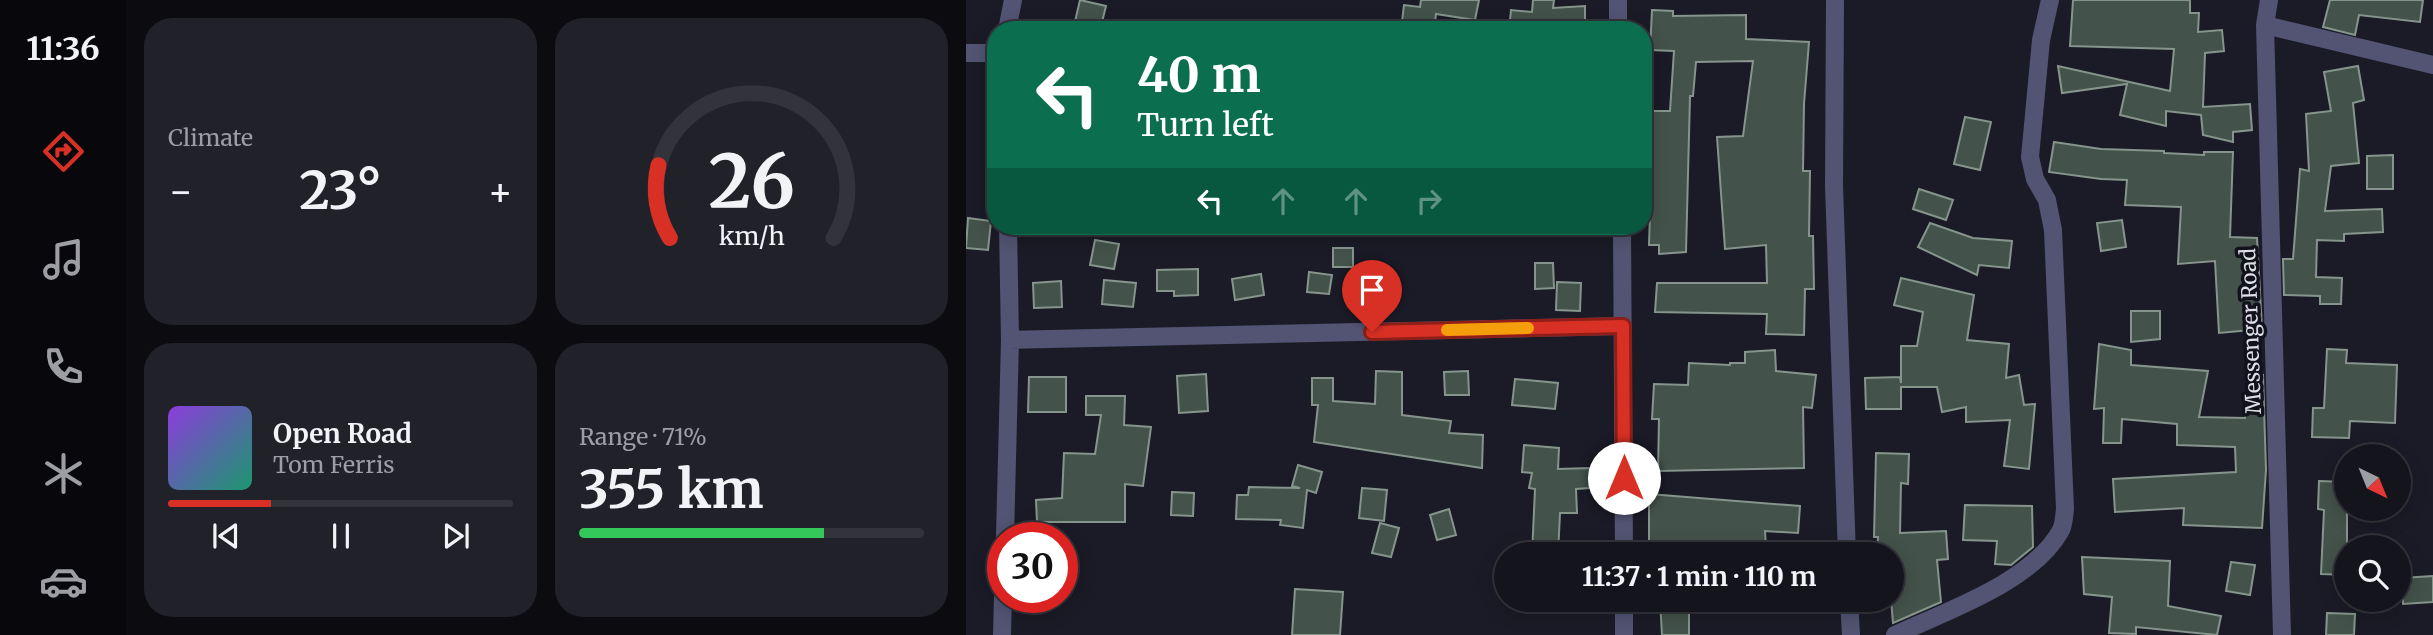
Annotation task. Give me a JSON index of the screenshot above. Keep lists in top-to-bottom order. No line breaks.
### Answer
{"streets":{"street":["Messenger Road"]},"north":"bottom right","page":{"tabs":"11:36","tile":["Climate",["Range · 71%","355 km"]],"turn":["40 m","Turn left"],"heat":["−","23°","+"],"song":["Open Road","Tom Ferris"],"limit":"30","trip":"11:37 · 1 min · 110 m","gauge":["26","km/h"]}}
